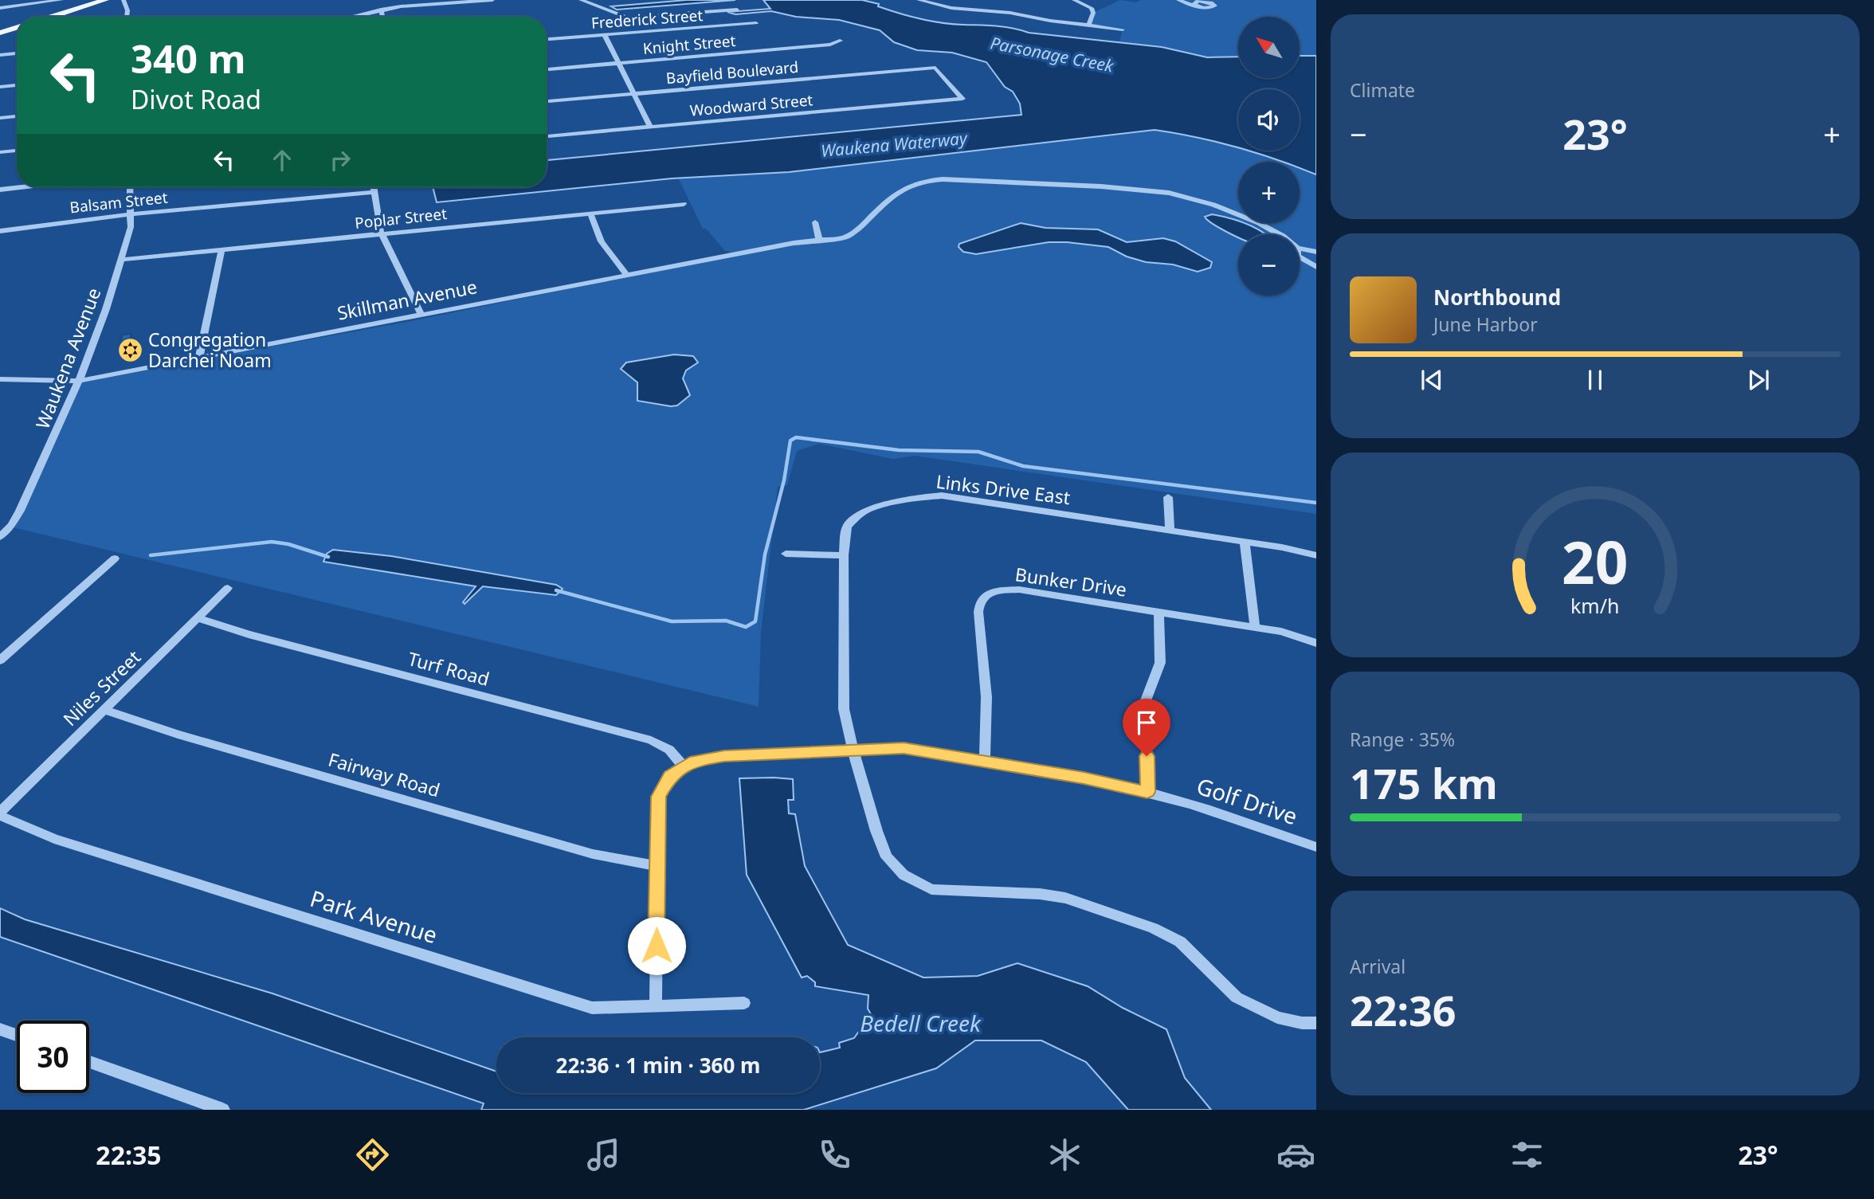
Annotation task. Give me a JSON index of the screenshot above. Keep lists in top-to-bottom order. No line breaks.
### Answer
{"streets":{"street":["Frederick Street","Knight Street","Bayfield Boulevard","Woodward Street","Balsam Street","Poplar Street","Skillman Avenue","Waukena Avenue","Links Drive East","Bunker Drive","Turf Road","Niles Street","Fairway Road","Golf Drive","Park Avenue"]},"crossings":[["Bayfield Boulevard","Woodward Street"],["Balsam Street","Waukena Avenue"],["Poplar Street","Waukena Avenue"],["Skillman Avenue","Waukena Avenue"],["Links Drive East","Golf Drive"],["Bunker Drive","Golf Drive"],["Turf Road","Niles Street"],["Turf Road","Golf Drive"],["Niles Street","Fairway Road"],["Niles Street","Park Avenue"],["Fairway Road","Golf Drive"],["Golf Drive","Park Avenue"]],"water":["Parsonage Creek","Waukena Waterway","Bedell Creek"],"places":{"synagogue":["Congregation Darchei Noam"]},"north":"top left","page":{"tile":["Climate",["Range · 35%","175 km"],["Arrival","22:36"]],"map_buttons":["+","−"],"turn":["340 m","Divot Road"],"heat":["−","23°","+"],"song":["Northbound","June Harbor"],"limit":"30","trip":"22:36 · 1 min · 360 m","tabs":["22:35","23°"],"gauge":["20","km/h"]}}
